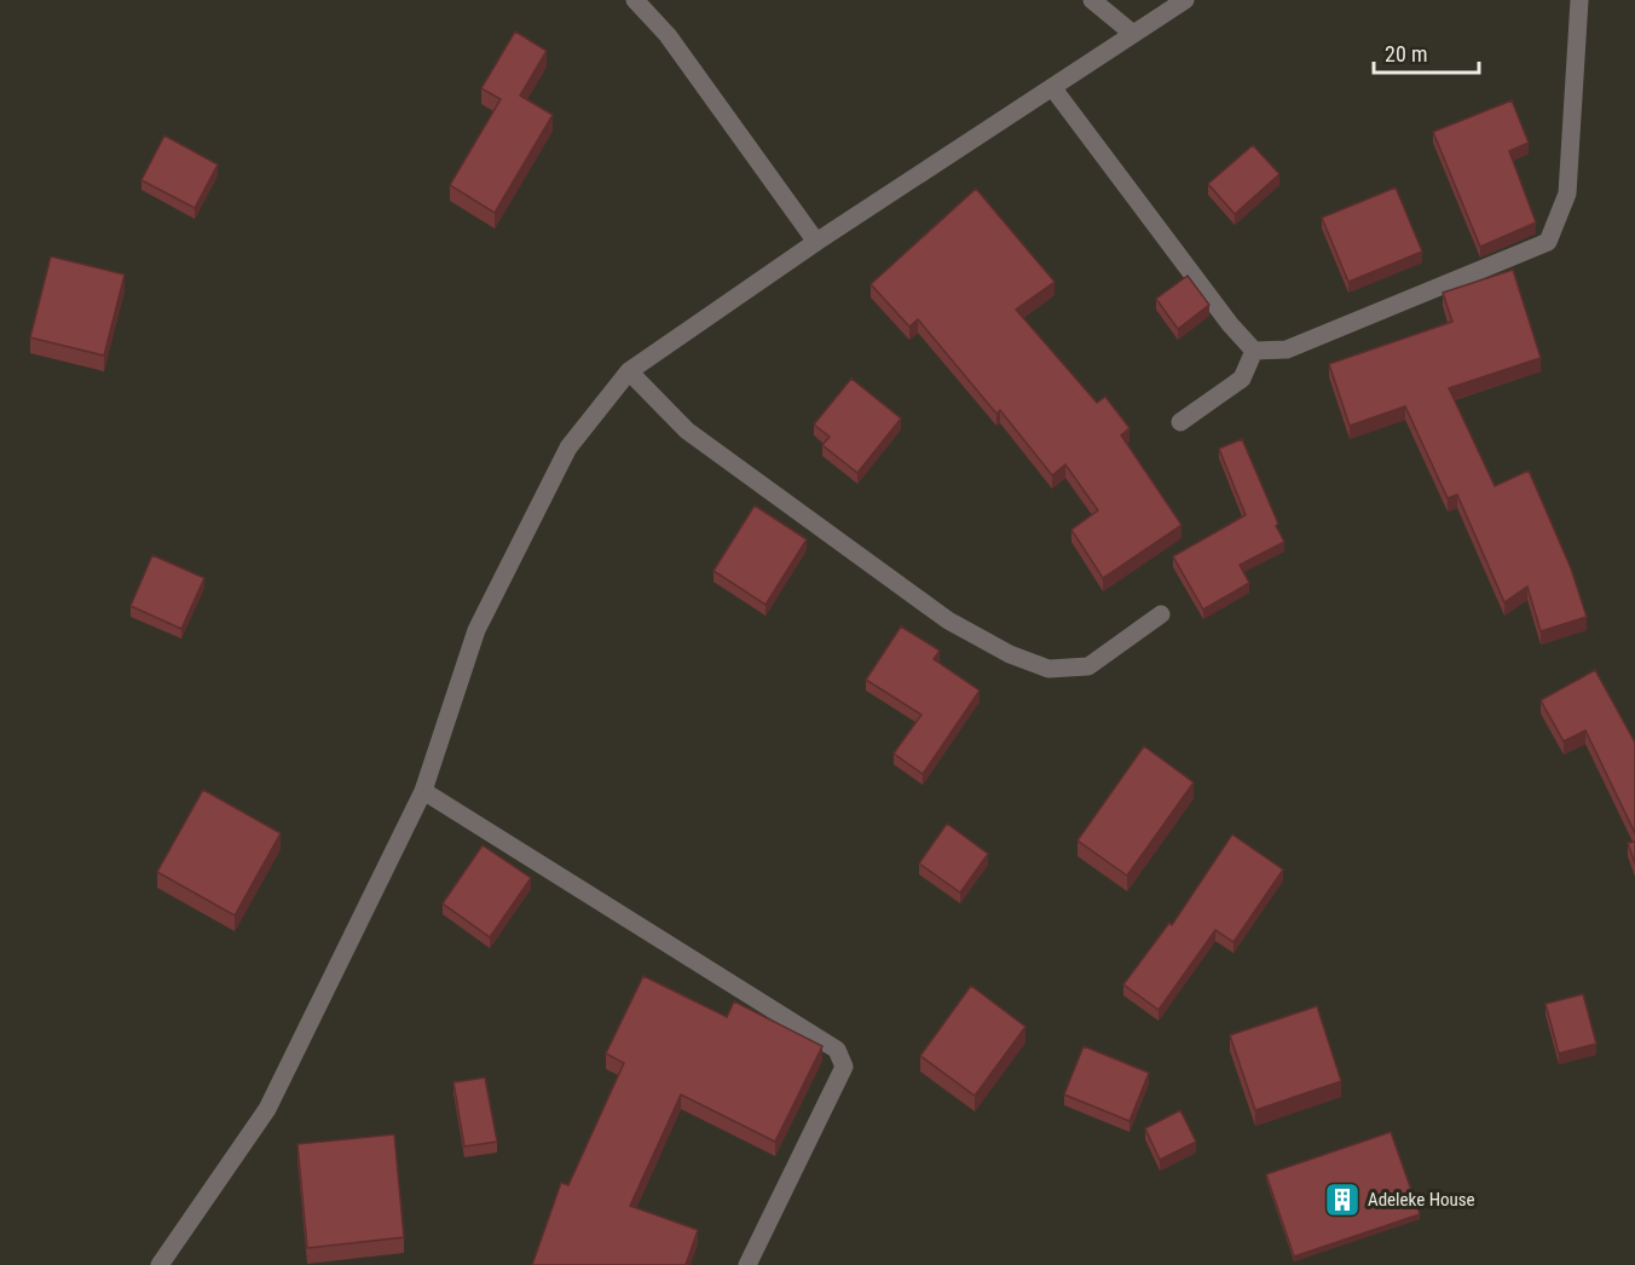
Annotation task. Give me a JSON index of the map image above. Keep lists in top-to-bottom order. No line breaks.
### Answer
{"places":{"building":["Adeleke House"]},"scale_bar":"20 m"}
